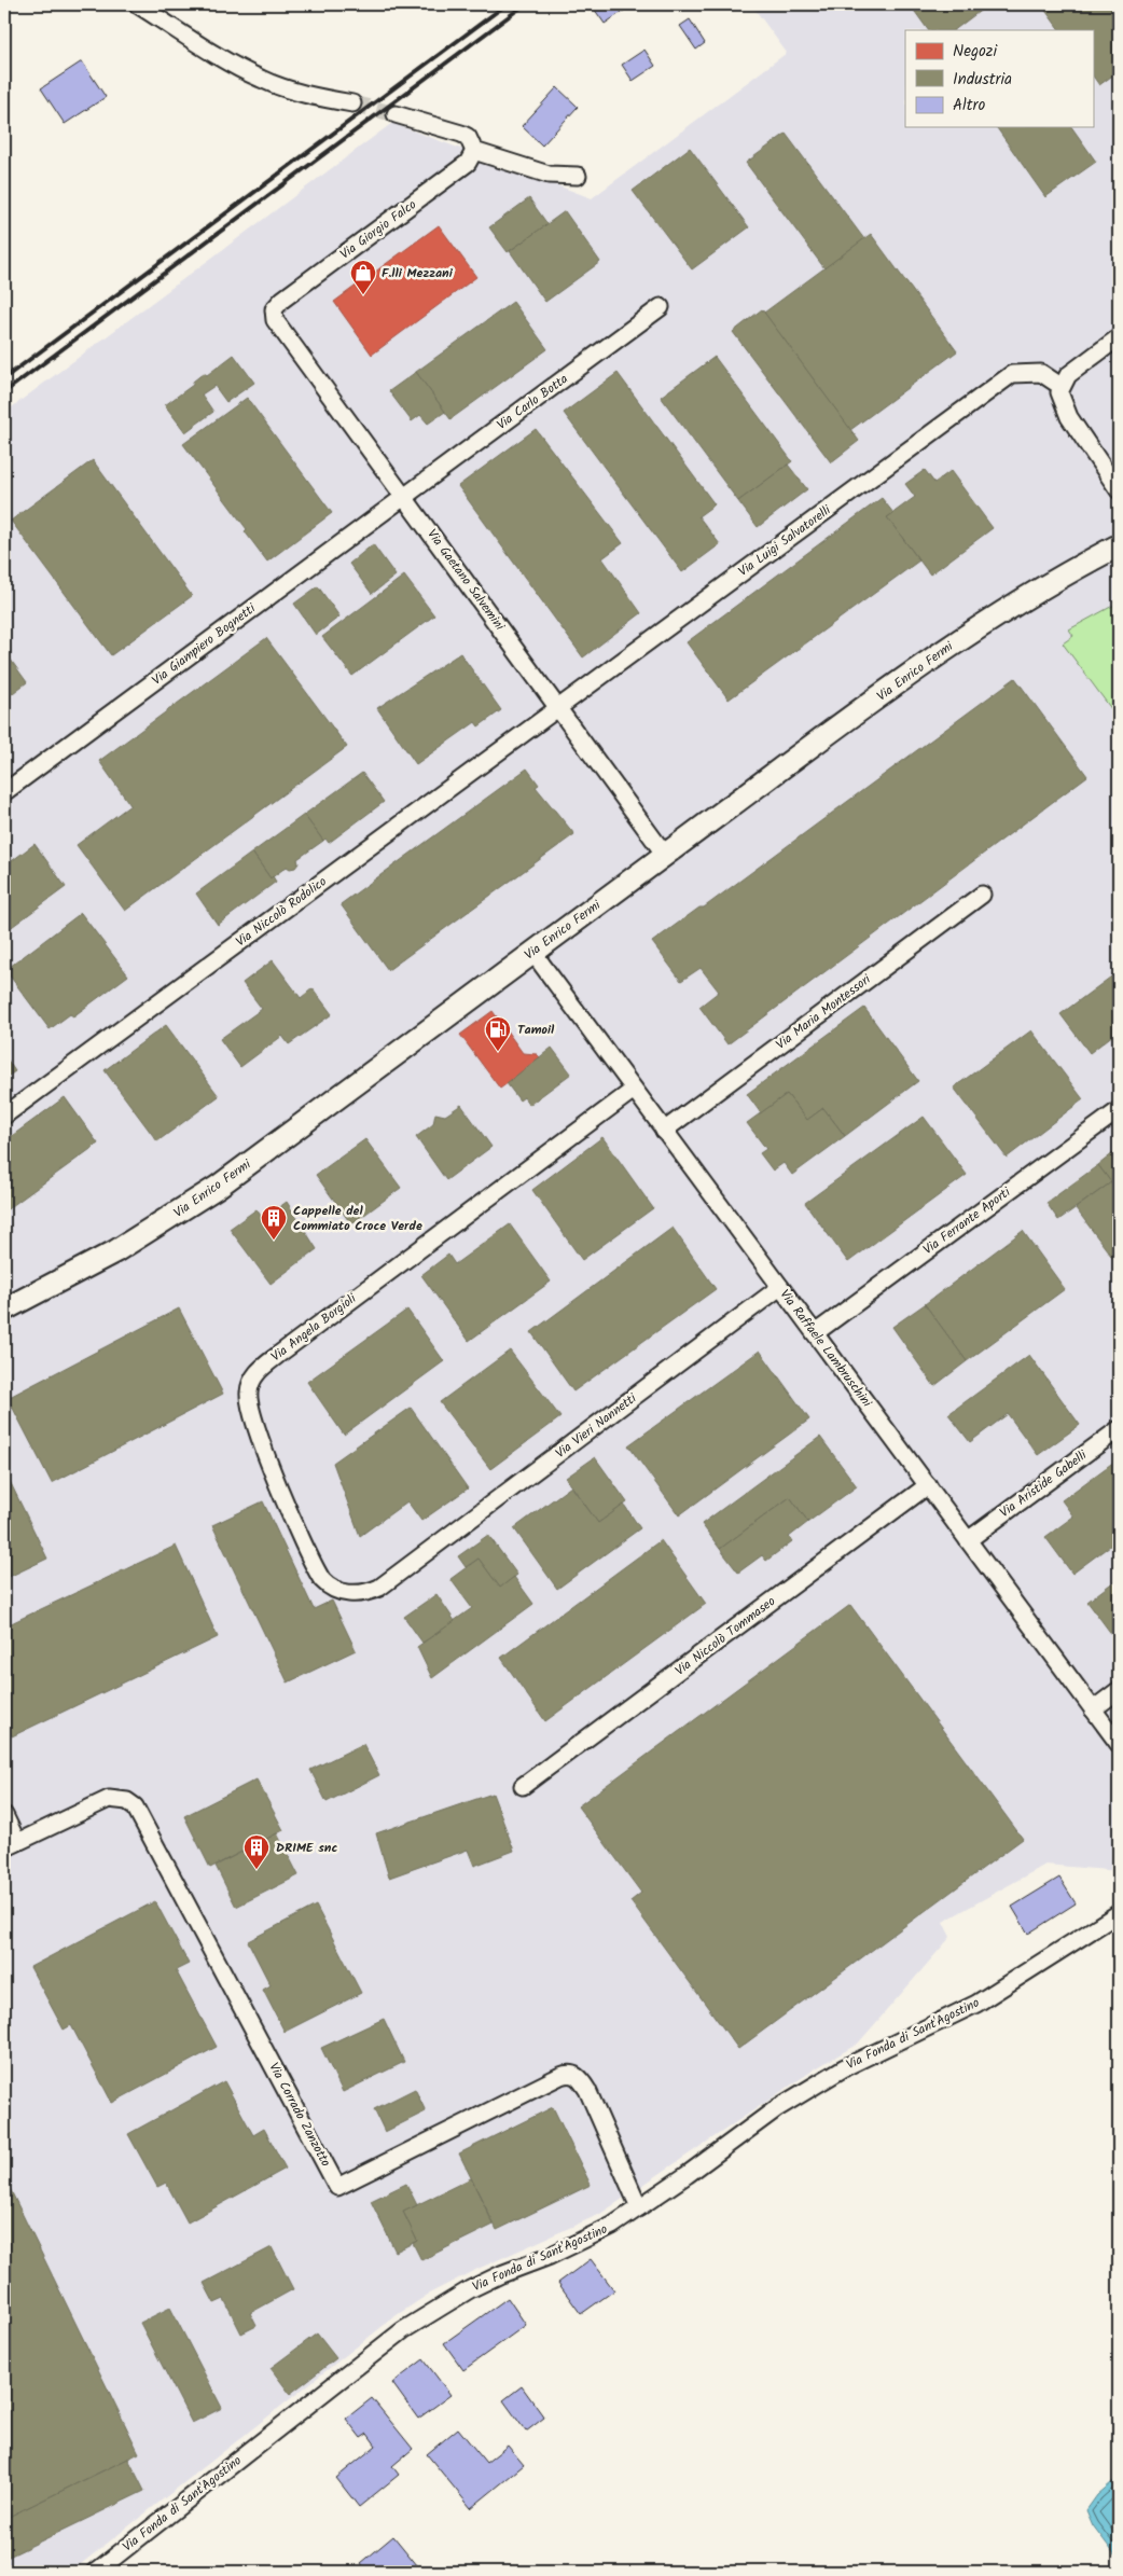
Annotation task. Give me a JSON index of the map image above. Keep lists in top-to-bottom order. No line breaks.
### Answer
{"streets":{"street":["Via Giorgio Falco","Via Carlo Botta","Via Luigi Salvatorelli","Via Gaetano Salvemini","Via Giampiero Bognetti","Via Enrico Fermi","Via Niccolò Rodolico","Via Maria Montessori","Via Ferrante Aporti","Via Angela Borgioli","Via Raffaele Lambruschini","Via Vieri Nannetti","Via Aristide Gabelli","Via Niccolò Tommaseo","Via Fonda di Sant'Agostino","Via Corrado Zanzotto"]},"crossings":[["Via Giorgio Falco","Via Gaetano Salvemini"],["Via Carlo Botta","Via Gaetano Salvemini"],["Via Carlo Botta","Via Giampiero Bognetti"],["Via Luigi Salvatorelli","Via Gaetano Salvemini"],["Via Luigi Salvatorelli","Via Niccolò Rodolico"],["Via Gaetano Salvemini","Via Giampiero Bognetti"],["Via Gaetano Salvemini","Via Enrico Fermi"],["Via Gaetano Salvemini","Via Niccolò Rodolico"],["Via Enrico Fermi","Via Raffaele Lambruschini"],["Via Maria Montessori","Via Raffaele Lambruschini"],["Via Ferrante Aporti","Via Raffaele Lambruschini"],["Via Angela Borgioli","Via Raffaele Lambruschini"],["Via Angela Borgioli","Via Vieri Nannetti"],["Via Raffaele Lambruschini","Via Vieri Nannetti"],["Via Raffaele Lambruschini","Via Aristide Gabelli"],["Via Raffaele Lambruschini","Via Niccolò Tommaseo"],["Via Fonda di Sant'Agostino","Via Corrado Zanzotto"]],"places":{"shop":["F.lli Mezzani"],"fuel station":["Tamoil"],"building":["Cappelle del Commiato Croce Verde","DRIME snc"]},"legend":["Negozi","Industria","Altro"]}
